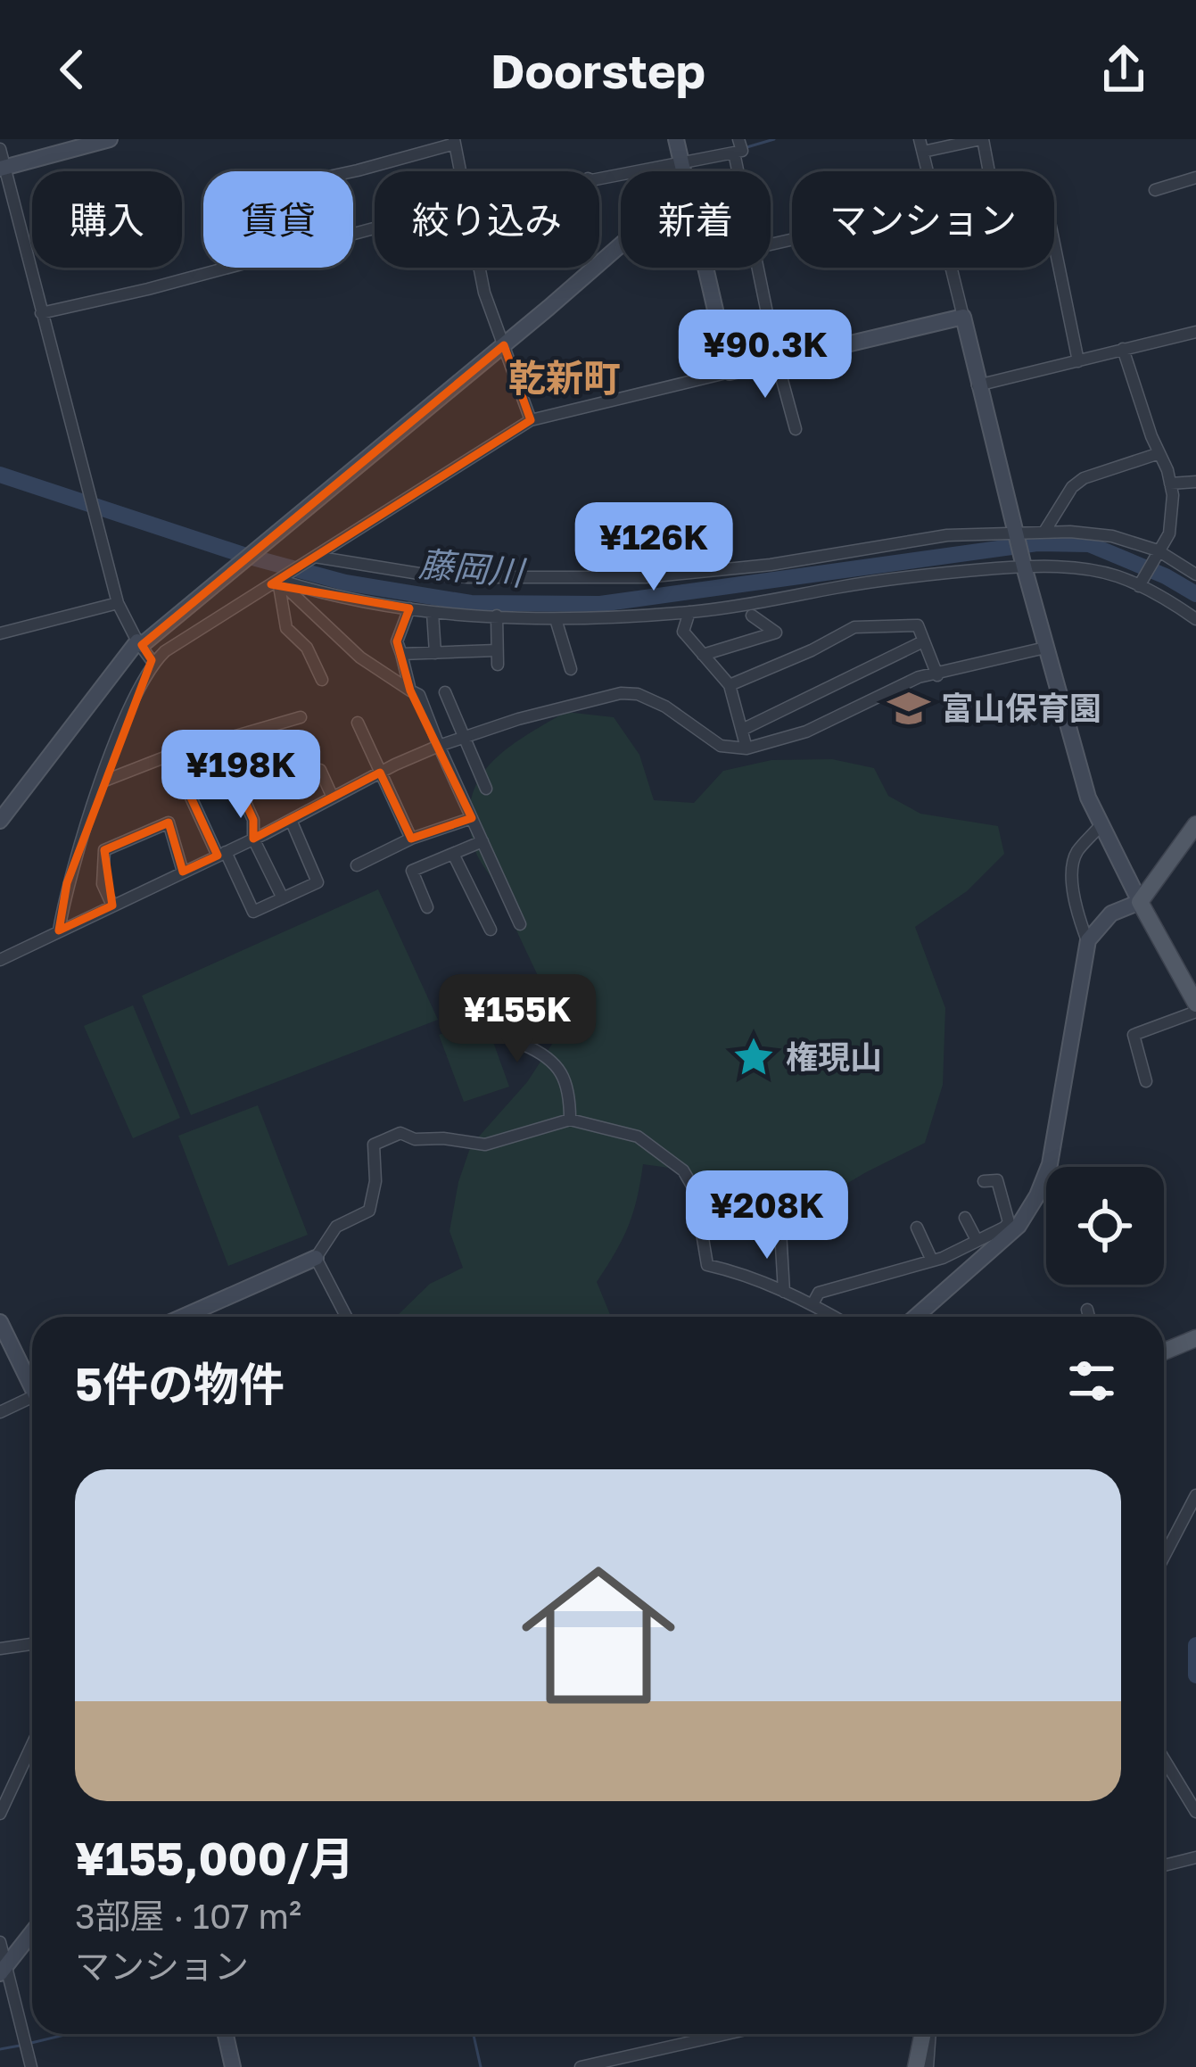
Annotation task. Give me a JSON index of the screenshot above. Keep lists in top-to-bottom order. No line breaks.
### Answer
{"districts":["乾新町"],"water":["藤岡川"],"places":{"school or university":["富山保育園"],"place":["権現山"]},"page":{"header":"Doorstep","chip":["購入","賃貸","絞り込み","新着","マンション"],"price":["¥90.3K","¥126K","¥198K","¥155K","¥208K"],"heading":"5件の物件","list":[{"name":"¥155,000/月","note":"3部屋 · 107 m² · マンション"}]}}
